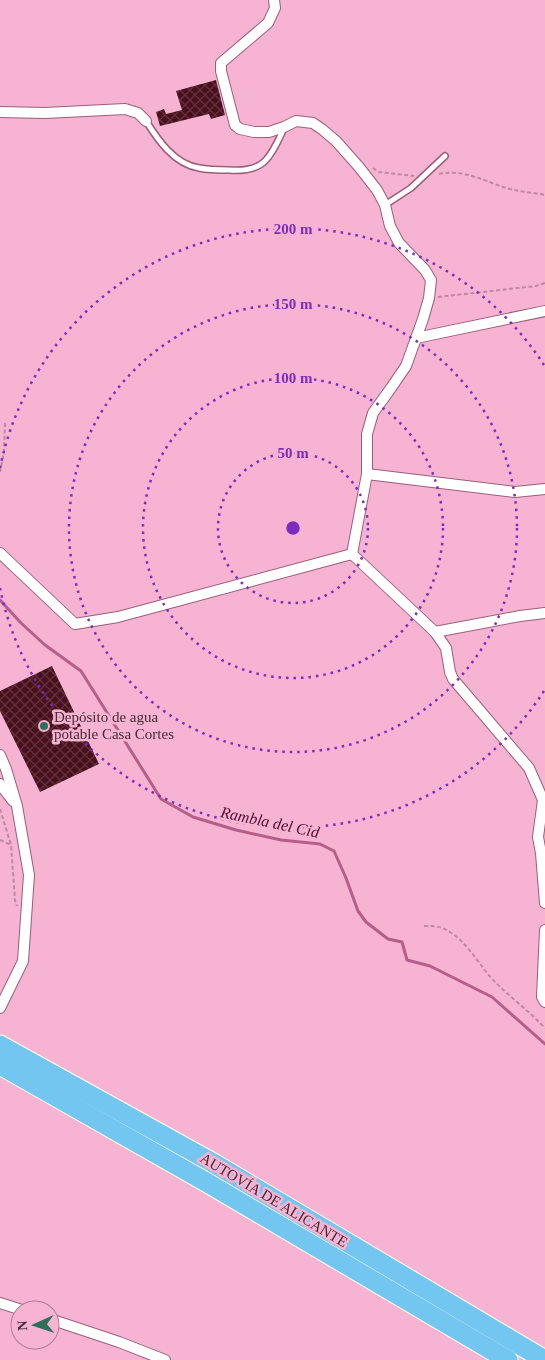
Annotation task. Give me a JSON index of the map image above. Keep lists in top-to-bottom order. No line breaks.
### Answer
{"streets":{"highway":["AUTOVÍA DE ALICANTE"]},"water":["Rambla del Cid"],"places":["Depósito de agua potable Casa Cortes"],"north":"left","rings":["200 m","150 m","100 m","50 m"]}
